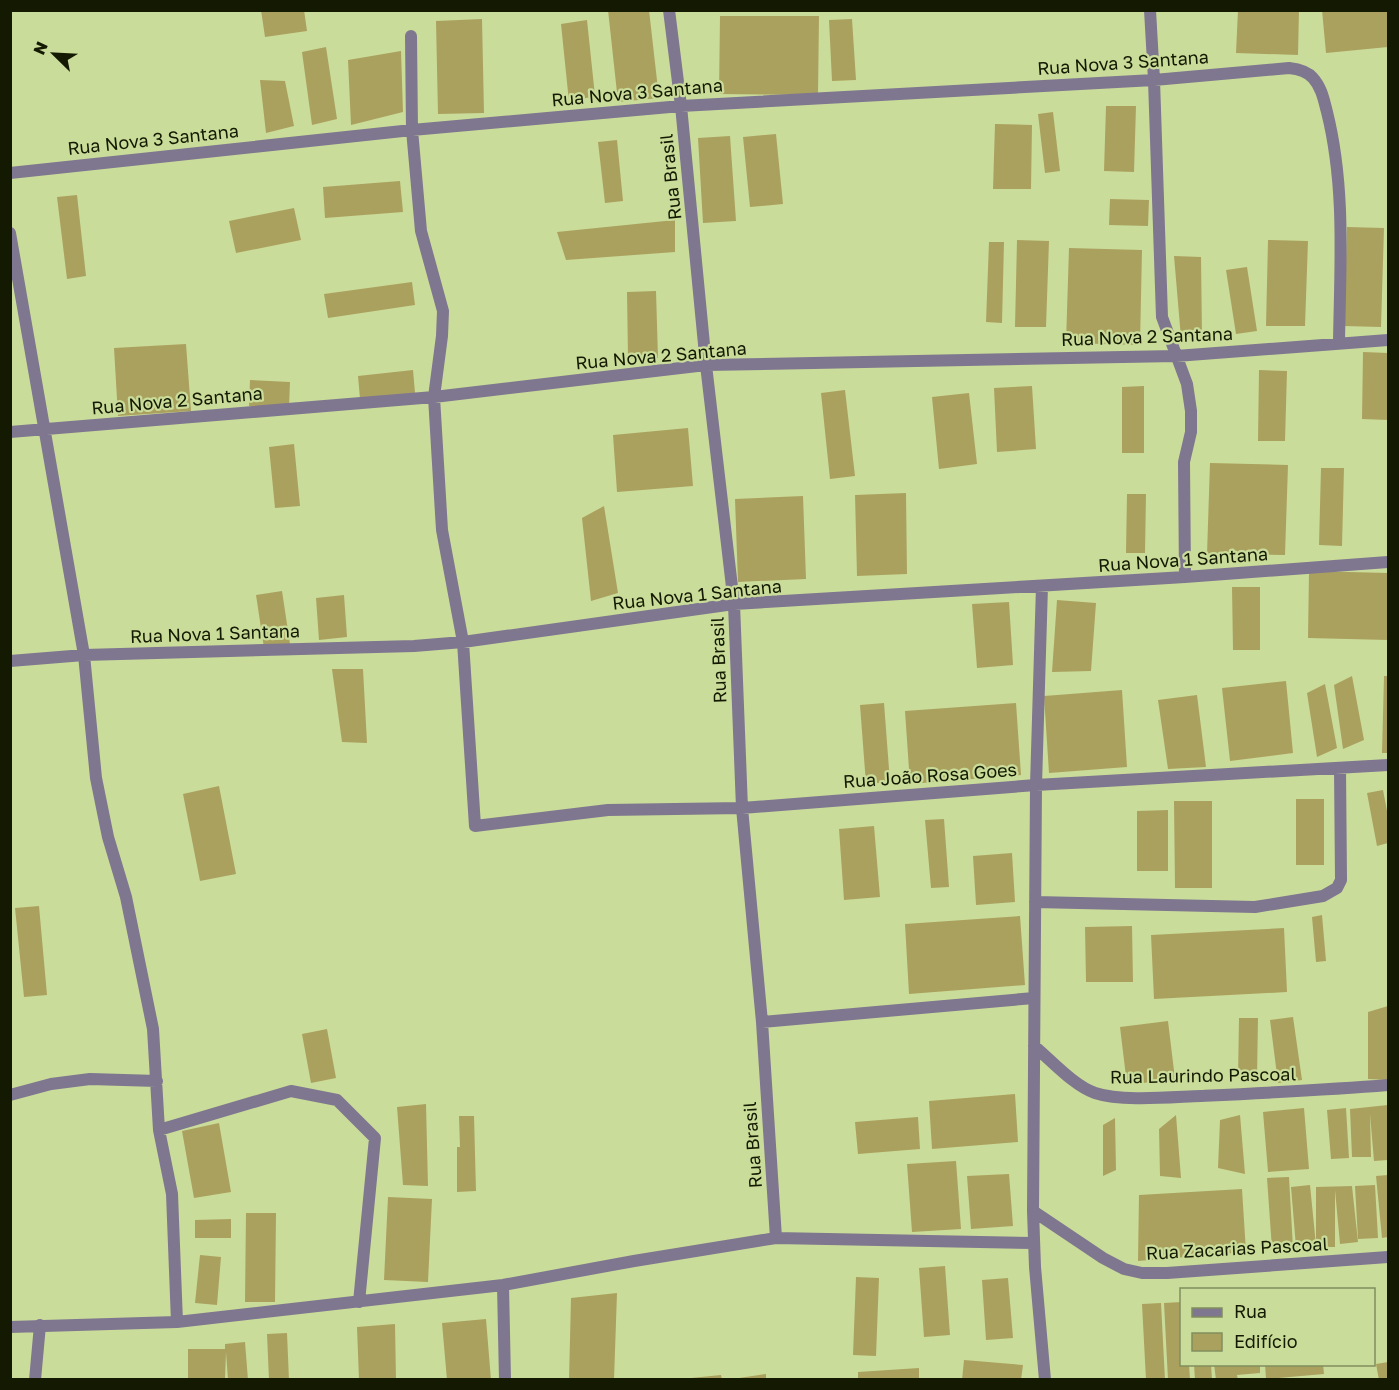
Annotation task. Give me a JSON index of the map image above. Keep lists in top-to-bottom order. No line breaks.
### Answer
{"streets":{"street":["Rua Nova 3 Santana","Rua Brasil","Rua Nova 2 Santana","Rua Nova 1 Santana","Rua João Rosa Goes","Rua Laurindo Pascoal","Rua Zacarias Pascoal"]},"crossings":[["Rua Nova 3 Santana","Rua Brasil"],["Rua Nova 3 Santana","Rua Nova 2 Santana"],["Rua Brasil","Rua Nova 2 Santana"],["Rua Brasil","Rua Nova 1 Santana"],["Rua Brasil","Rua João Rosa Goes"],["Rua Nova 1 Santana","Rua João Rosa Goes"]],"legend":["Rua","Edifício"],"north":"top left"}
